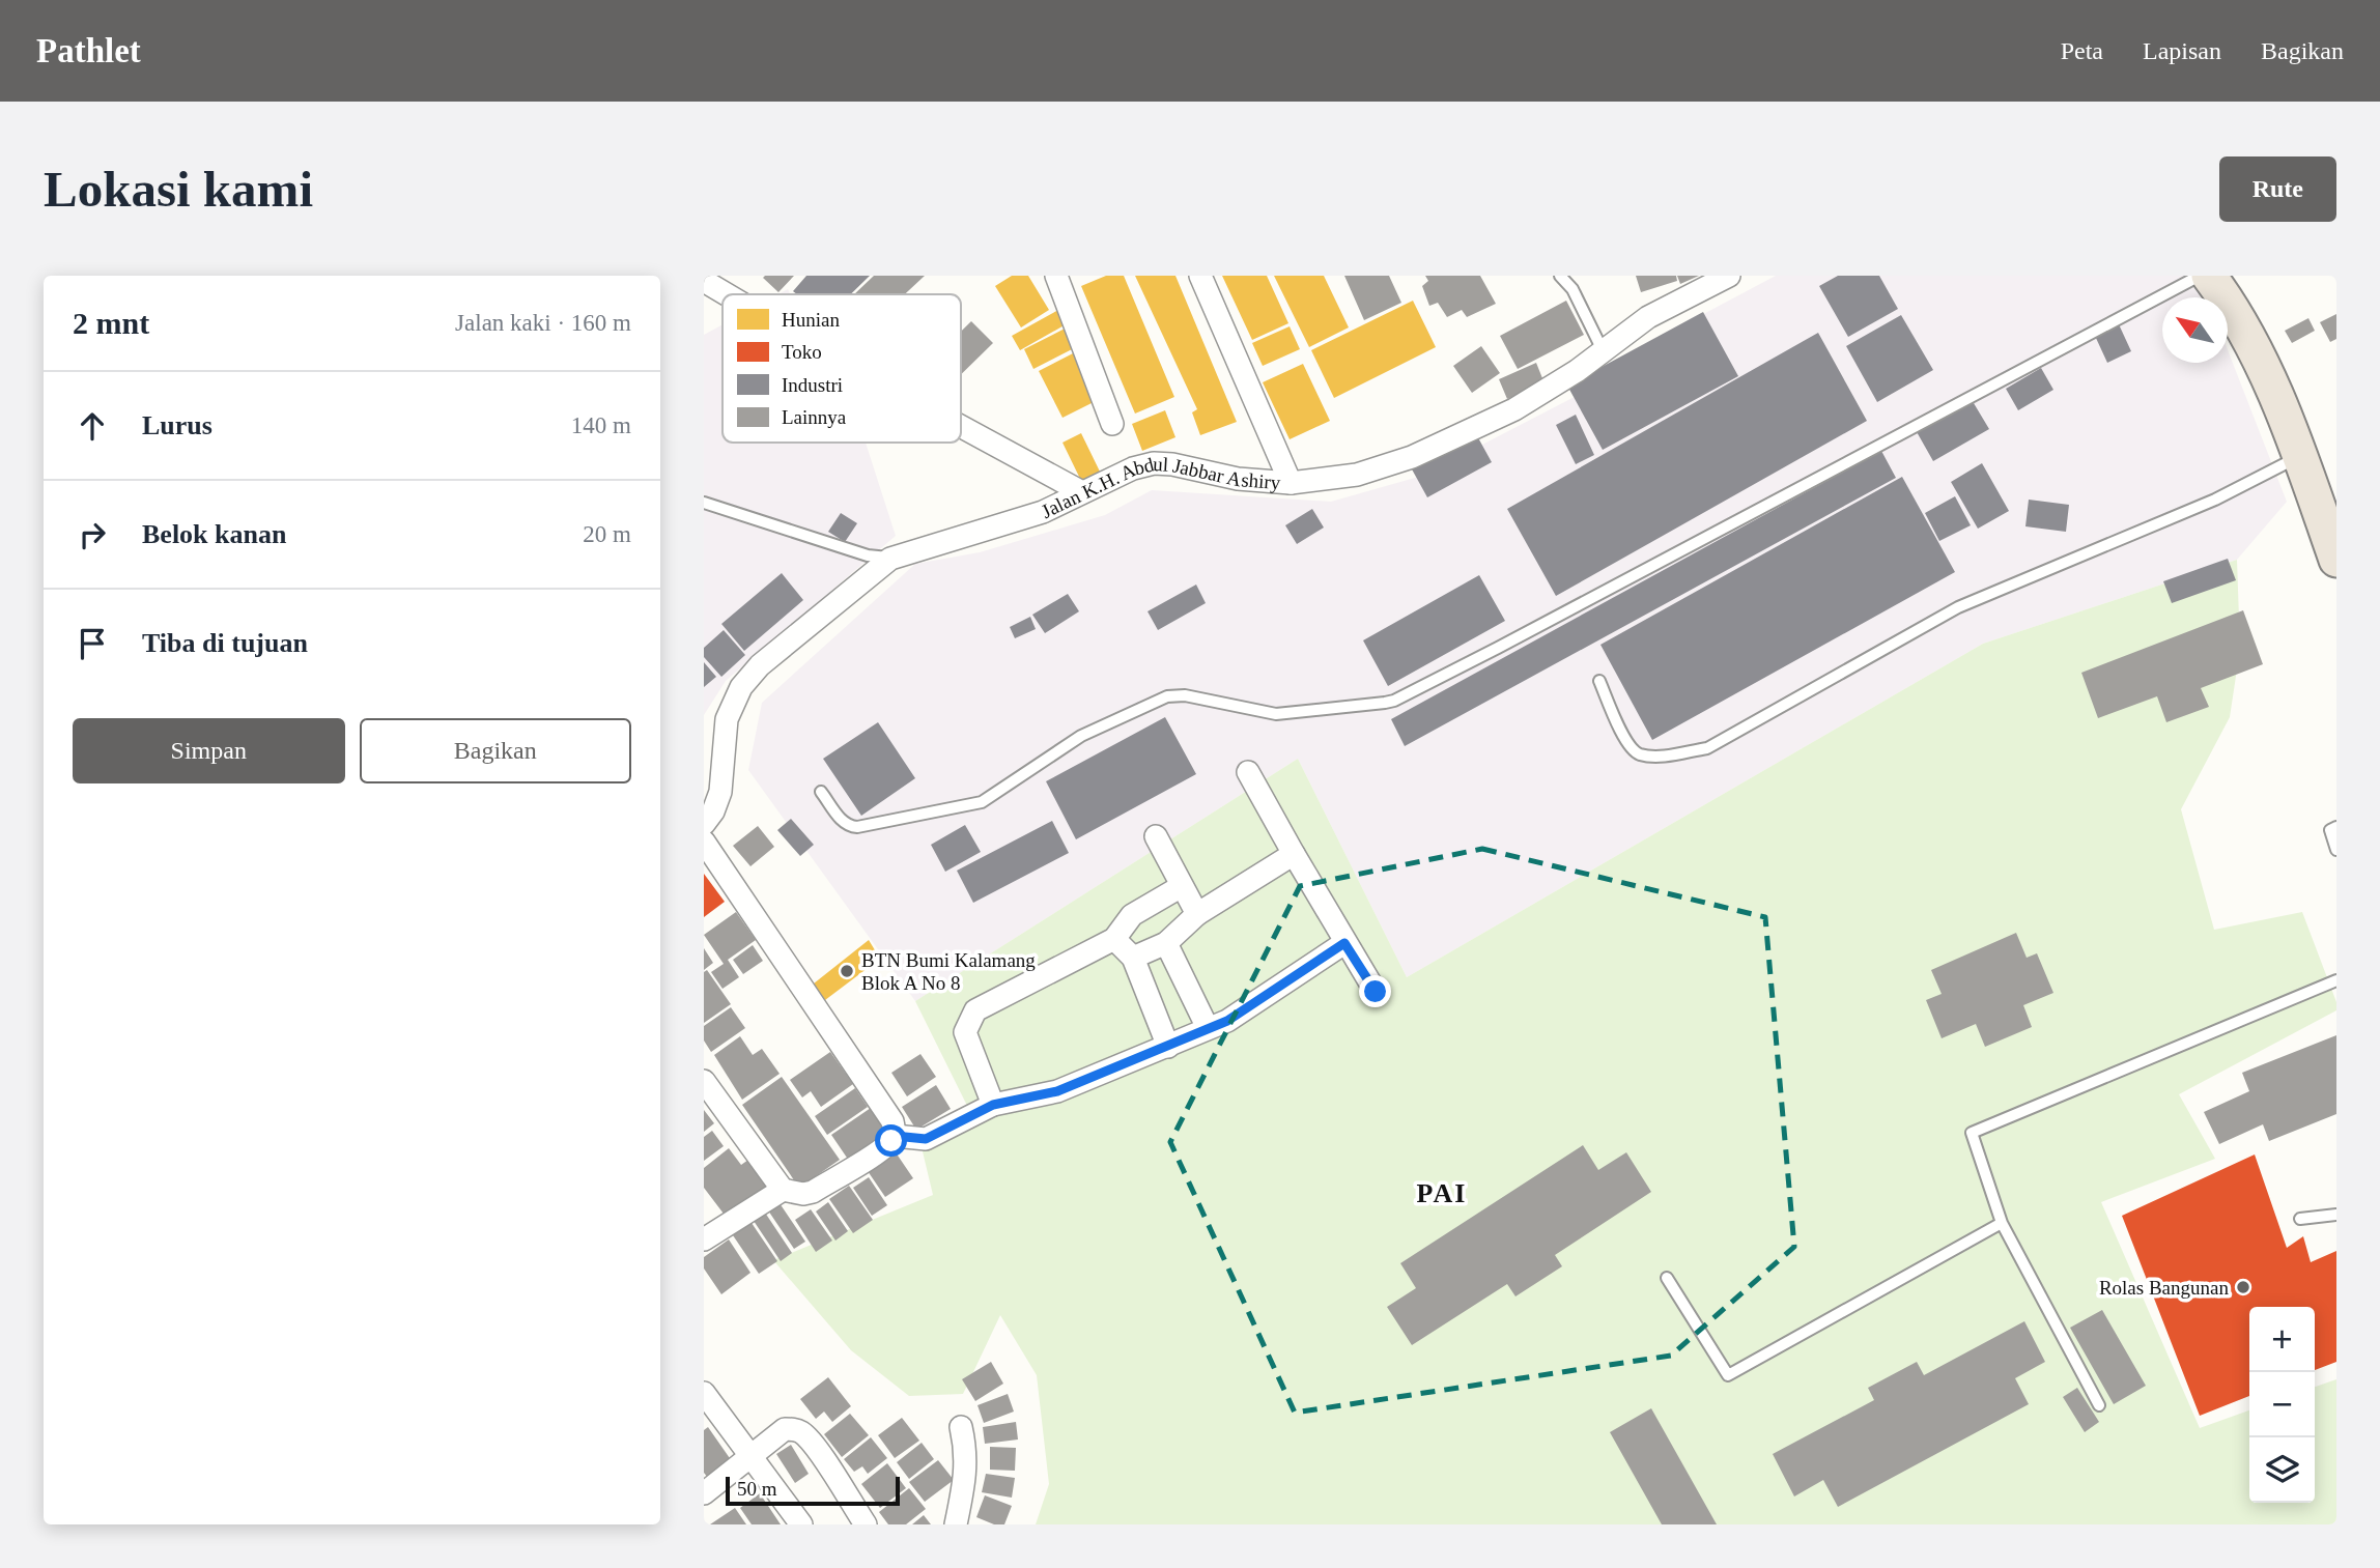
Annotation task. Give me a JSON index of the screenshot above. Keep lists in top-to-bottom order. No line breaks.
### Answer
{"streets":{"street":["Jalan K.H. Abdul Jabbar Ashiry"]},"districts":["PAI"],"places":["BTN Bumi Kalamang Blok A No 8","Rolas Bangunan"],"legend":["Hunian","Toko","Industri","Lainnya"],"scale_bar":"50 m","north":"top left","page":{"header":"Pathlet","nav":["Peta","Lapisan","Bagikan"],"buttons":["Rute",["Simpan","Bagikan"]],"title":"Lokasi kami","heading":["2 mnt","Jalan kaki · 160 m"],"list":[["Lurus","140 m"],["Belok kanan","20 m"],"Tiba di tujuan"],"map_buttons":["+","−"],"scale":"50 m"}}
